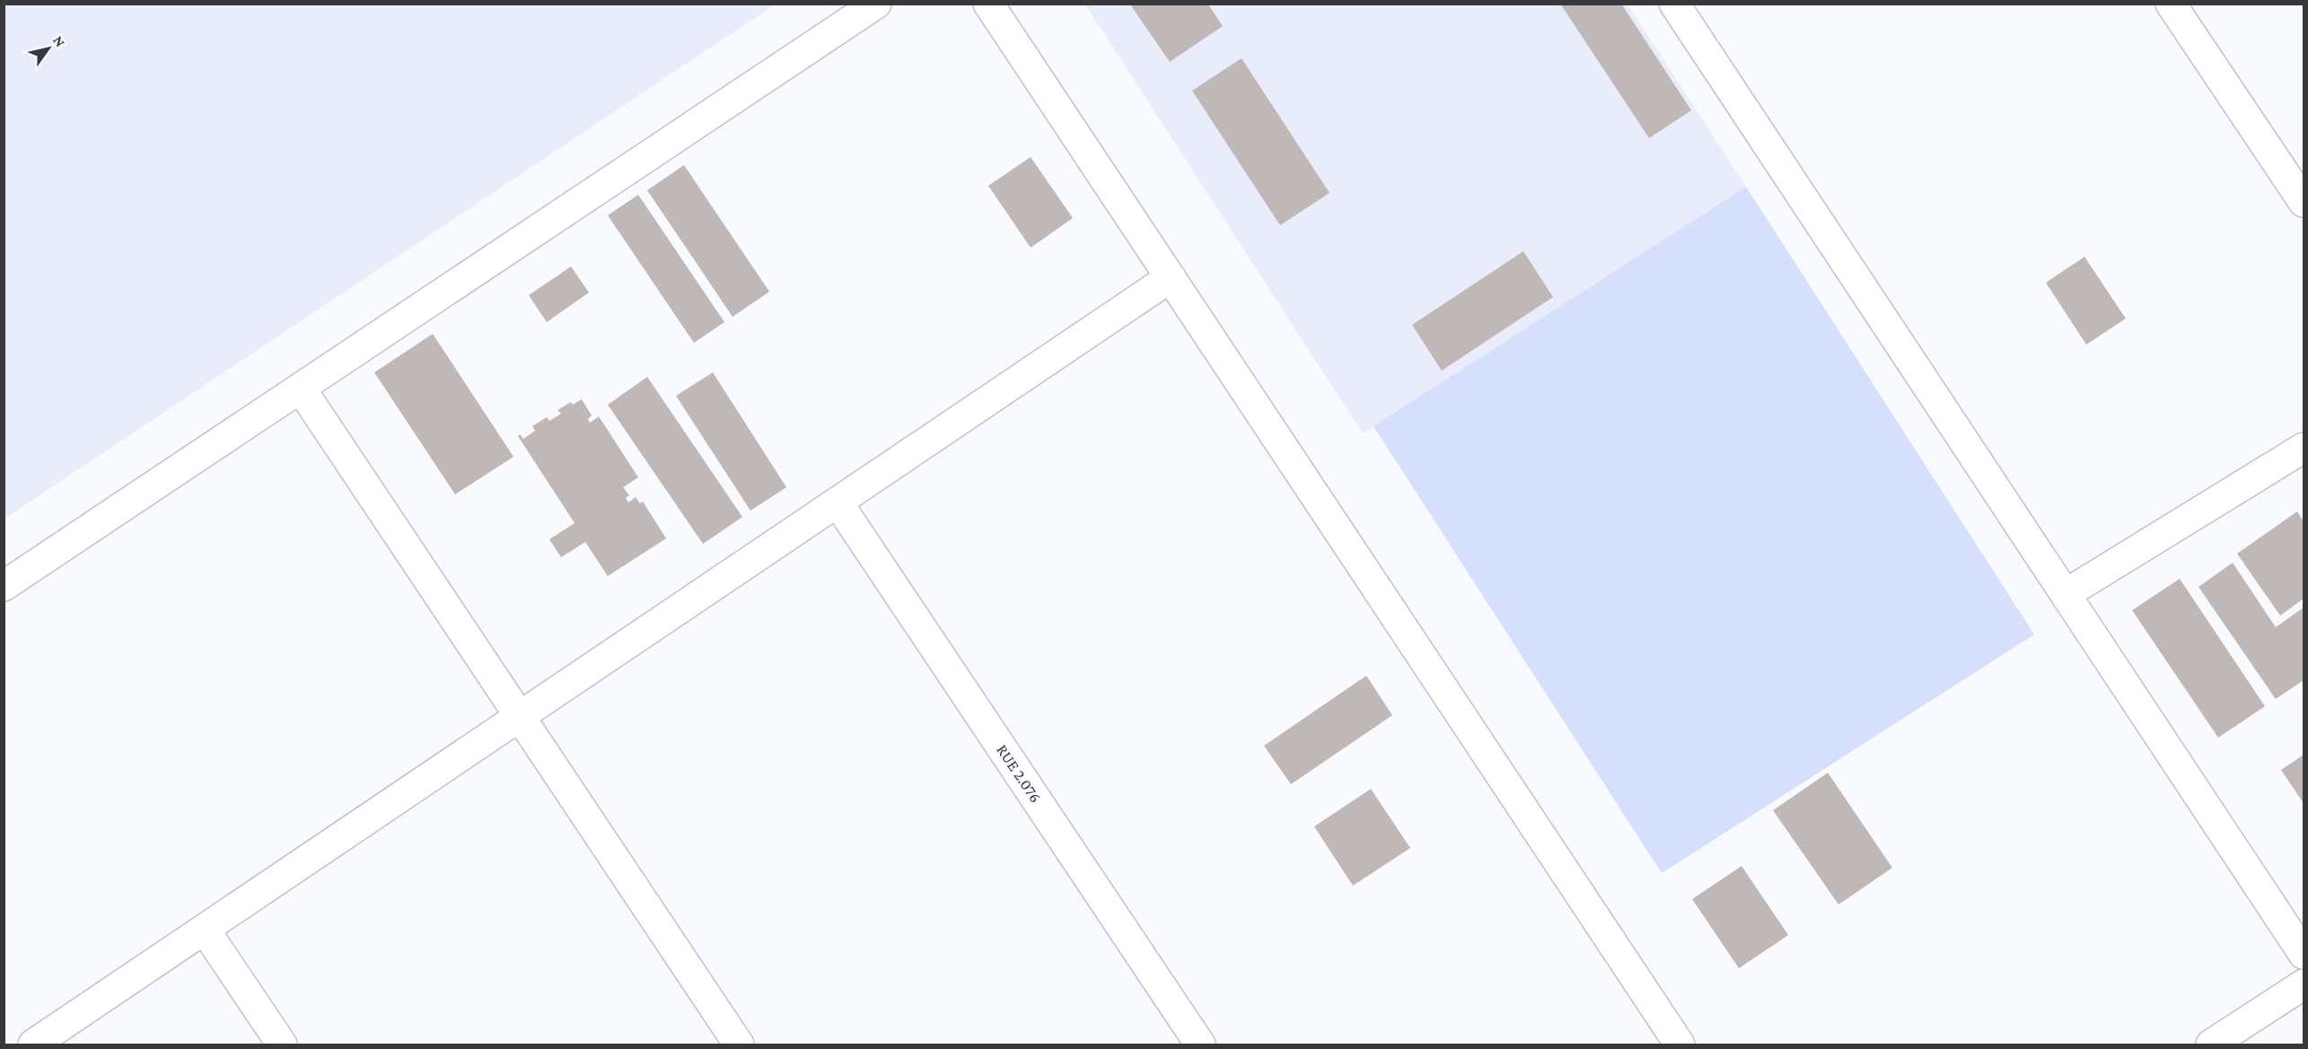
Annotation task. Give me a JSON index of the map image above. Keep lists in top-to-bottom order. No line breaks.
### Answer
{"streets":{"street":["RUE 2.076"]},"north":"top right"}
